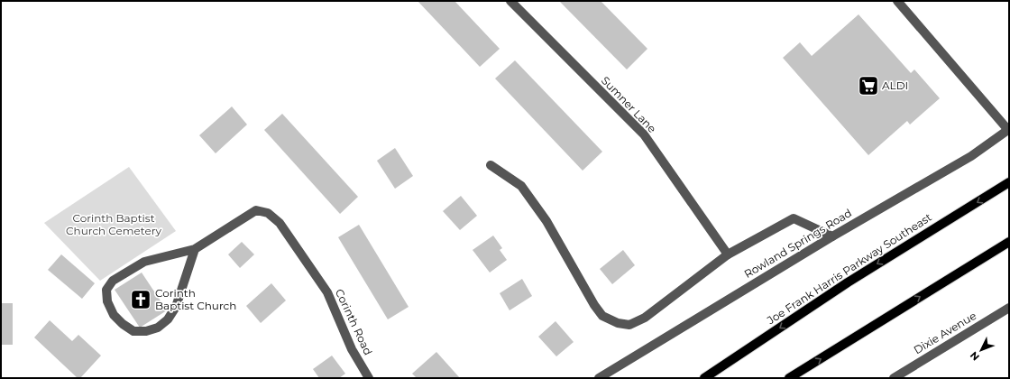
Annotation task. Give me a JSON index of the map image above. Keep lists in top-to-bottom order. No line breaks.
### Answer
{"streets":{"main road":["Joe Frank Harris Parkway Southeast"],"street":["Sumner Lane","Rowland Springs Road","Corinth Road","Dixie Avenue"]},"parks":["Corinth Baptist Church Cemetery"],"places":{"supermarket":["ALDI"],"church":["Corinth Baptist Church"]},"north":"bottom left"}
